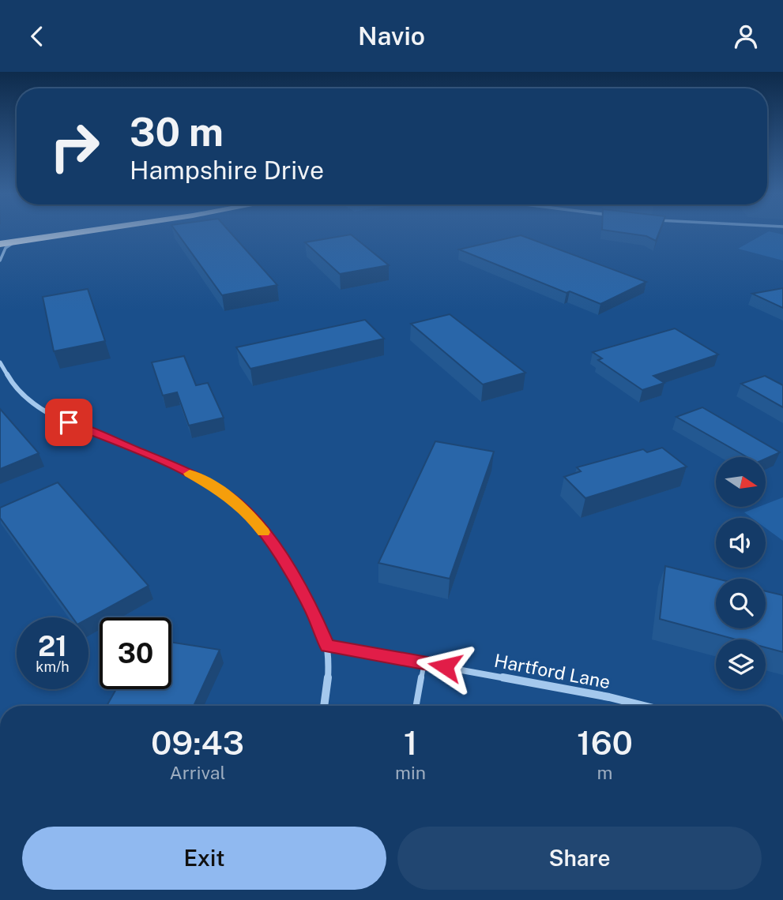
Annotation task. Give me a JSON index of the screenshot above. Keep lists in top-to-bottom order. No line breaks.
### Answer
{"streets":{"street":["Hartford Lane"]},"north":"right","page":{"header":"Navio","turn":["30 m","Hampshire Drive"],"speed":"21 km/h","limit":"30","eta":["09:43","Arrival","1","min","160","m"],"buttons":["Exit","Share"]}}
